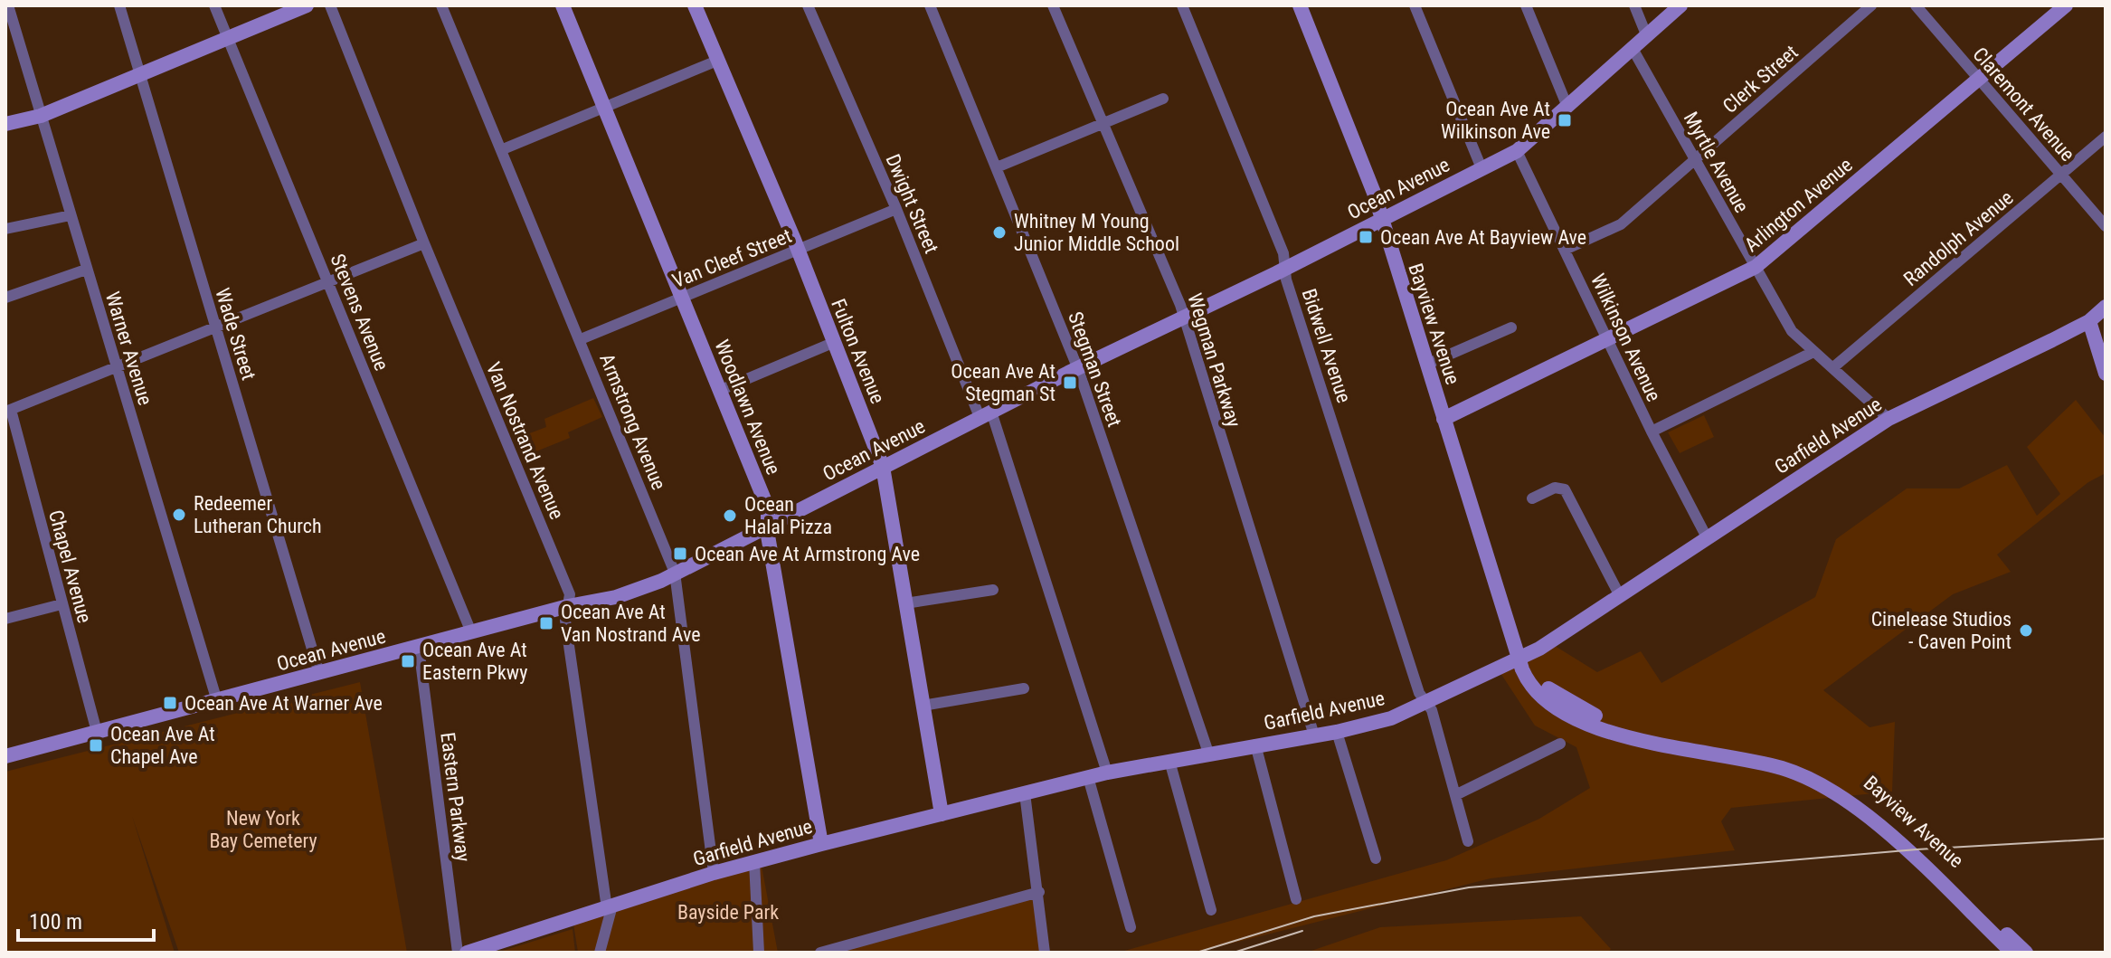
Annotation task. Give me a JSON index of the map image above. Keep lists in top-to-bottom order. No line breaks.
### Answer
{"streets":{"street":["Clerk Street","Claremont Avenue","Myrtle Avenue","Ocean Avenue","Dwight Street","Arlington Avenue","Randolph Avenue","Van Cleef Street","Stevens Avenue","Bayview Avenue","Wade Street","Wilkinson Avenue","Bidwell Avenue","Warner Avenue","Fulton Avenue","Wegman Parkway","Stegman Street","Woodlawn Avenue","Armstrong Avenue","Garfield Avenue","Van Nostrand Avenue","Chapel Avenue","Eastern Parkway"]},"crossings":[["Clerk Street","Myrtle Avenue"],["Clerk Street","Wilkinson Avenue"],["Claremont Avenue","Arlington Avenue"],["Claremont Avenue","Randolph Avenue"],["Myrtle Avenue","Ocean Avenue"],["Myrtle Avenue","Arlington Avenue"],["Myrtle Avenue","Randolph Avenue"],["Myrtle Avenue","Garfield Avenue"],["Ocean Avenue","Dwight Street"],["Ocean Avenue","Stevens Avenue"],["Ocean Avenue","Bayview Avenue"],["Ocean Avenue","Wade Street"],["Ocean Avenue","Wilkinson Avenue"],["Ocean Avenue","Bidwell Avenue"],["Ocean Avenue","Warner Avenue"],["Ocean Avenue","Fulton Avenue"],["Ocean Avenue","Wegman Parkway"],["Ocean Avenue","Stegman Street"],["Ocean Avenue","Woodlawn Avenue"],["Ocean Avenue","Armstrong Avenue"],["Ocean Avenue","Van Nostrand Avenue"],["Ocean Avenue","Chapel Avenue"],["Ocean Avenue","Eastern Parkway"],["Dwight Street","Van Cleef Street"],["Dwight Street","Garfield Avenue"],["Arlington Avenue","Bayview Avenue"],["Arlington Avenue","Wilkinson Avenue"],["Van Cleef Street","Fulton Avenue"],["Van Cleef Street","Woodlawn Avenue"],["Van Cleef Street","Armstrong Avenue"],["Bayview Avenue","Garfield Avenue"],["Wilkinson Avenue","Garfield Avenue"],["Bidwell Avenue","Garfield Avenue"],["Fulton Avenue","Garfield Avenue"],["Wegman Parkway","Garfield Avenue"],["Stegman Street","Garfield Avenue"],["Woodlawn Avenue","Garfield Avenue"],["Armstrong Avenue","Garfield Avenue"],["Garfield Avenue","Van Nostrand Avenue"]],"parks":["New York Bay Cemetery","Bayside Park"],"places":{"transit":["Ocean Ave At Wilkinson Ave","Ocean Ave At Bayview Ave","Ocean Ave At Stegman St","Ocean Ave At Armstrong Ave","Ocean Ave At Van Nostrand Ave","Ocean Ave At Eastern Pkwy","Ocean Ave At Warner Ave","Ocean Ave At Chapel Ave"],"other":["Whitney M Young Junior Middle School","Redeemer Lutheran Church","Ocean Halal Pizza","Cinelease Studios - Caven Point"]},"scale_bar":"100 m"}
